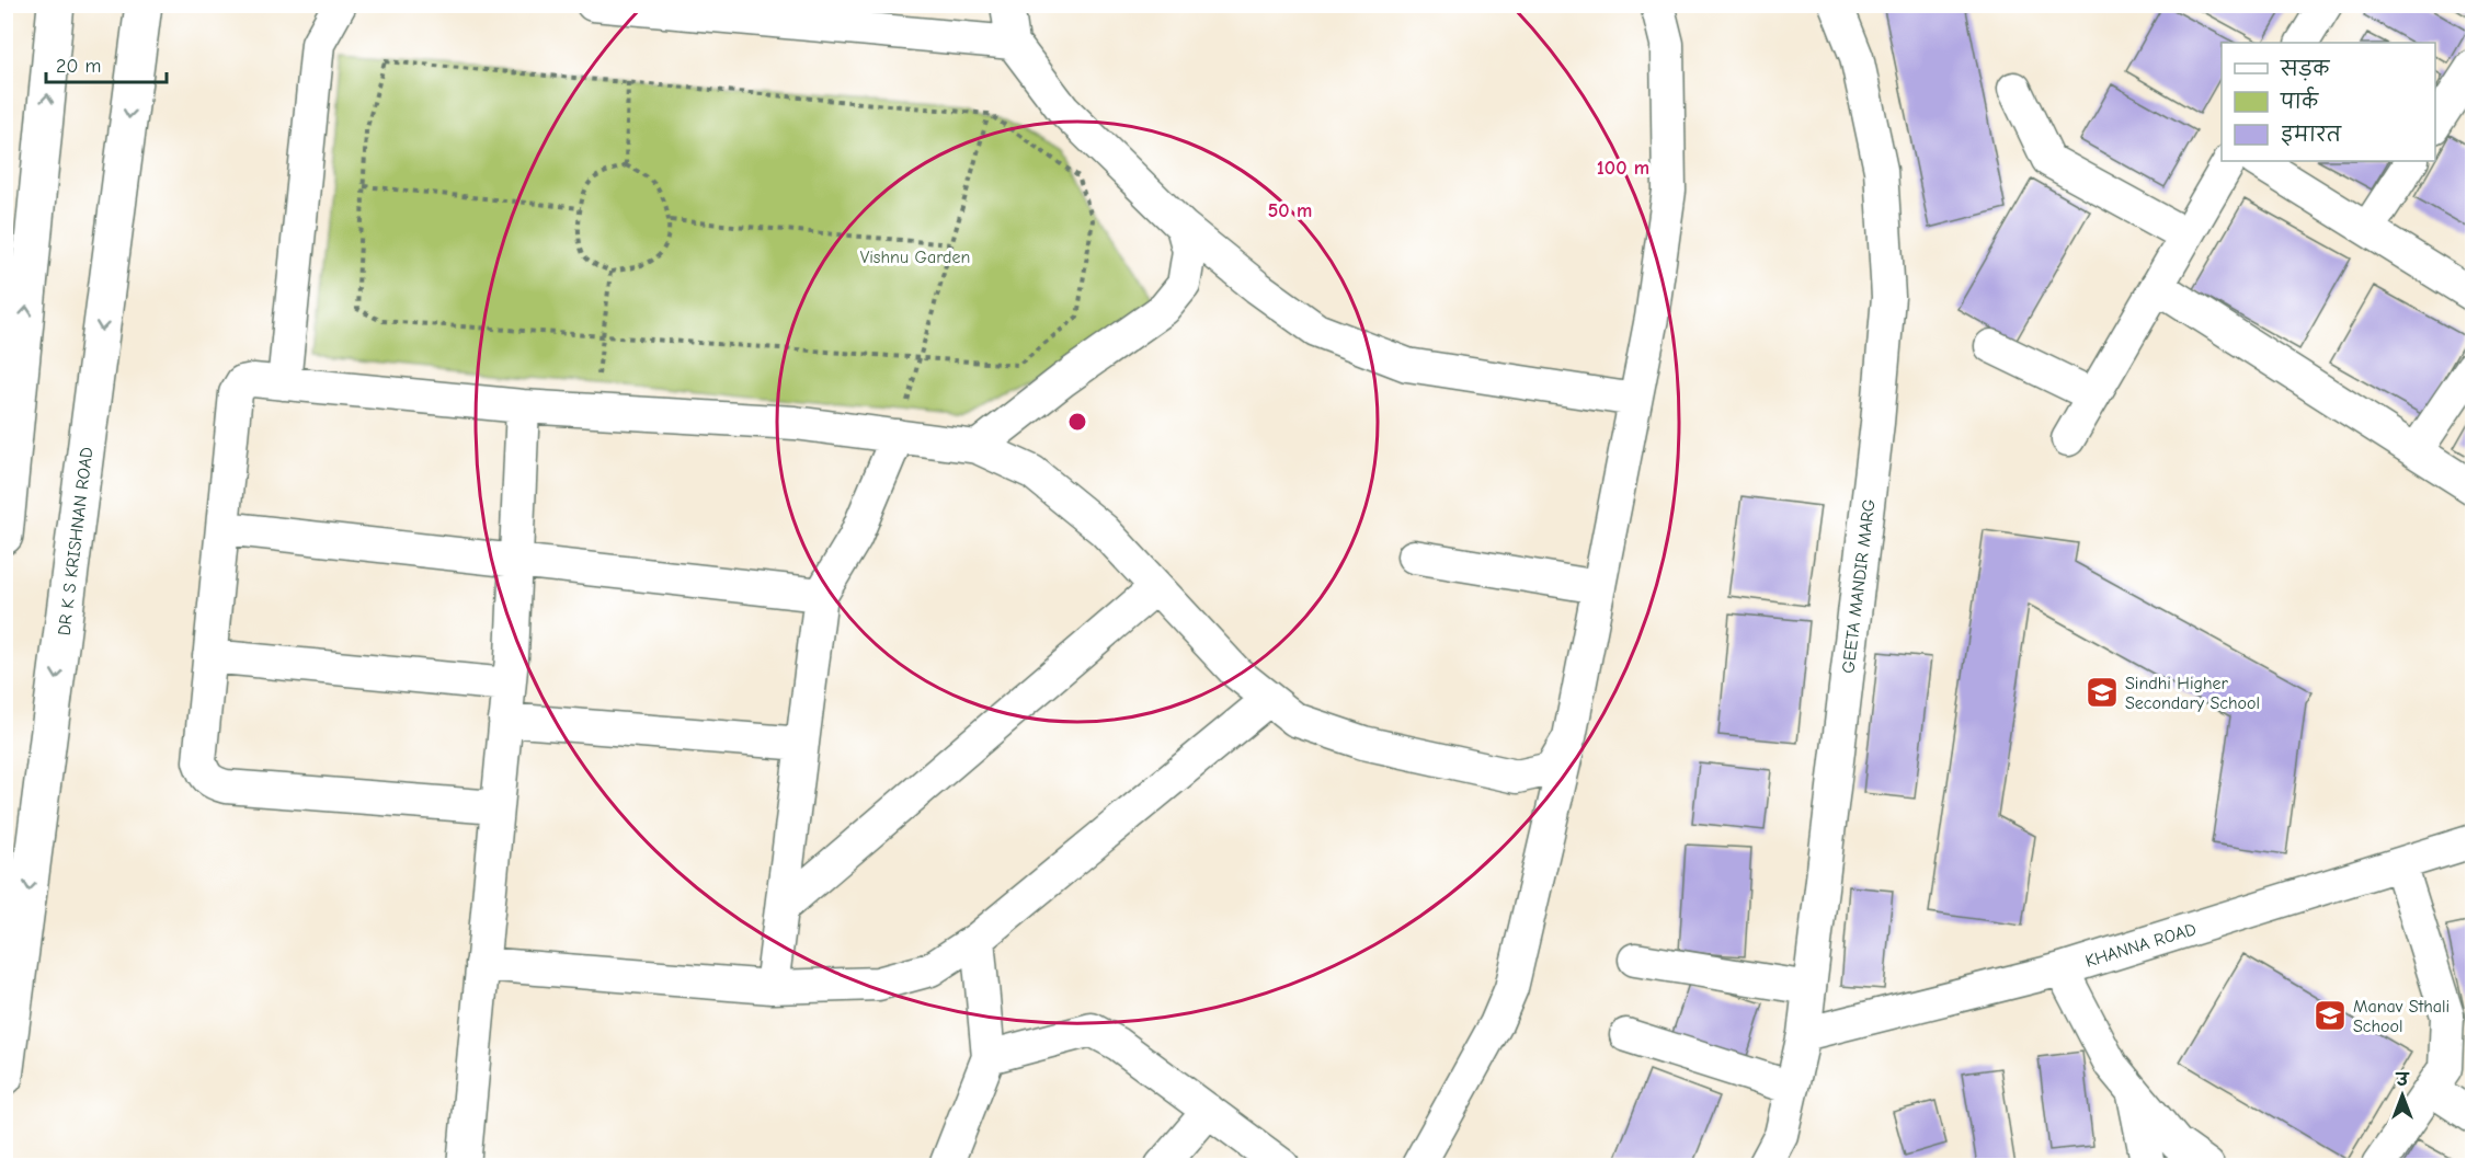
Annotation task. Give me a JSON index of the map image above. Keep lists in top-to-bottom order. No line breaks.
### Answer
{"streets":{"street":["DR K S KRISHNAN ROAD","GEETA MANDIR MARG","KHANNA ROAD"]},"crossings":[["GEETA MANDIR MARG","KHANNA ROAD"]],"parks":["Vishnu Garden"],"places":{"school or university":["Sindhi Higher Secondary School","Manav Sthali School"]},"legend":["सड़क","पार्क","इमारत"],"scale_bar":"20 m","north":"top","rings":["100 m","50 m"]}
